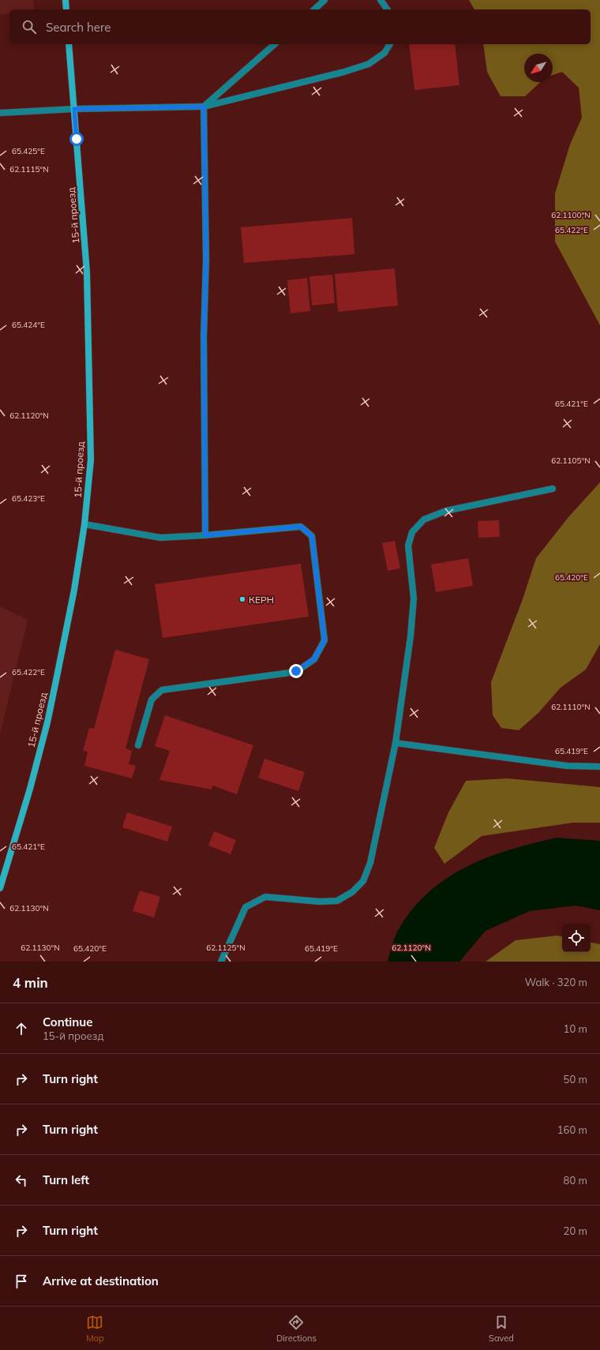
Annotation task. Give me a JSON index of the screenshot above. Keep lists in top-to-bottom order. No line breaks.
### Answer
{"streets":{"main road":["15-й проезд"]},"places":["КЕРН"],"north":"bottom left","page":{"search":"Search here","heading":["4 min","Walk · 320 m"],"list":[["Continue","15-й проезд","10 m"],["Turn right","50 m"],["Turn right","160 m"],["Turn left","80 m"],["Turn right","20 m"],"Arrive at destination"],"nav":["Map","Directions","Saved"]},"coordinates":["65.425°E","62.1115°N","62.1100°N","65.422°E","65.424°E","65.421°E","62.1120°N","62.1105°N","65.423°E","65.420°E","62.1110°N","65.419°E","62.1130°N","62.1125°N"]}
